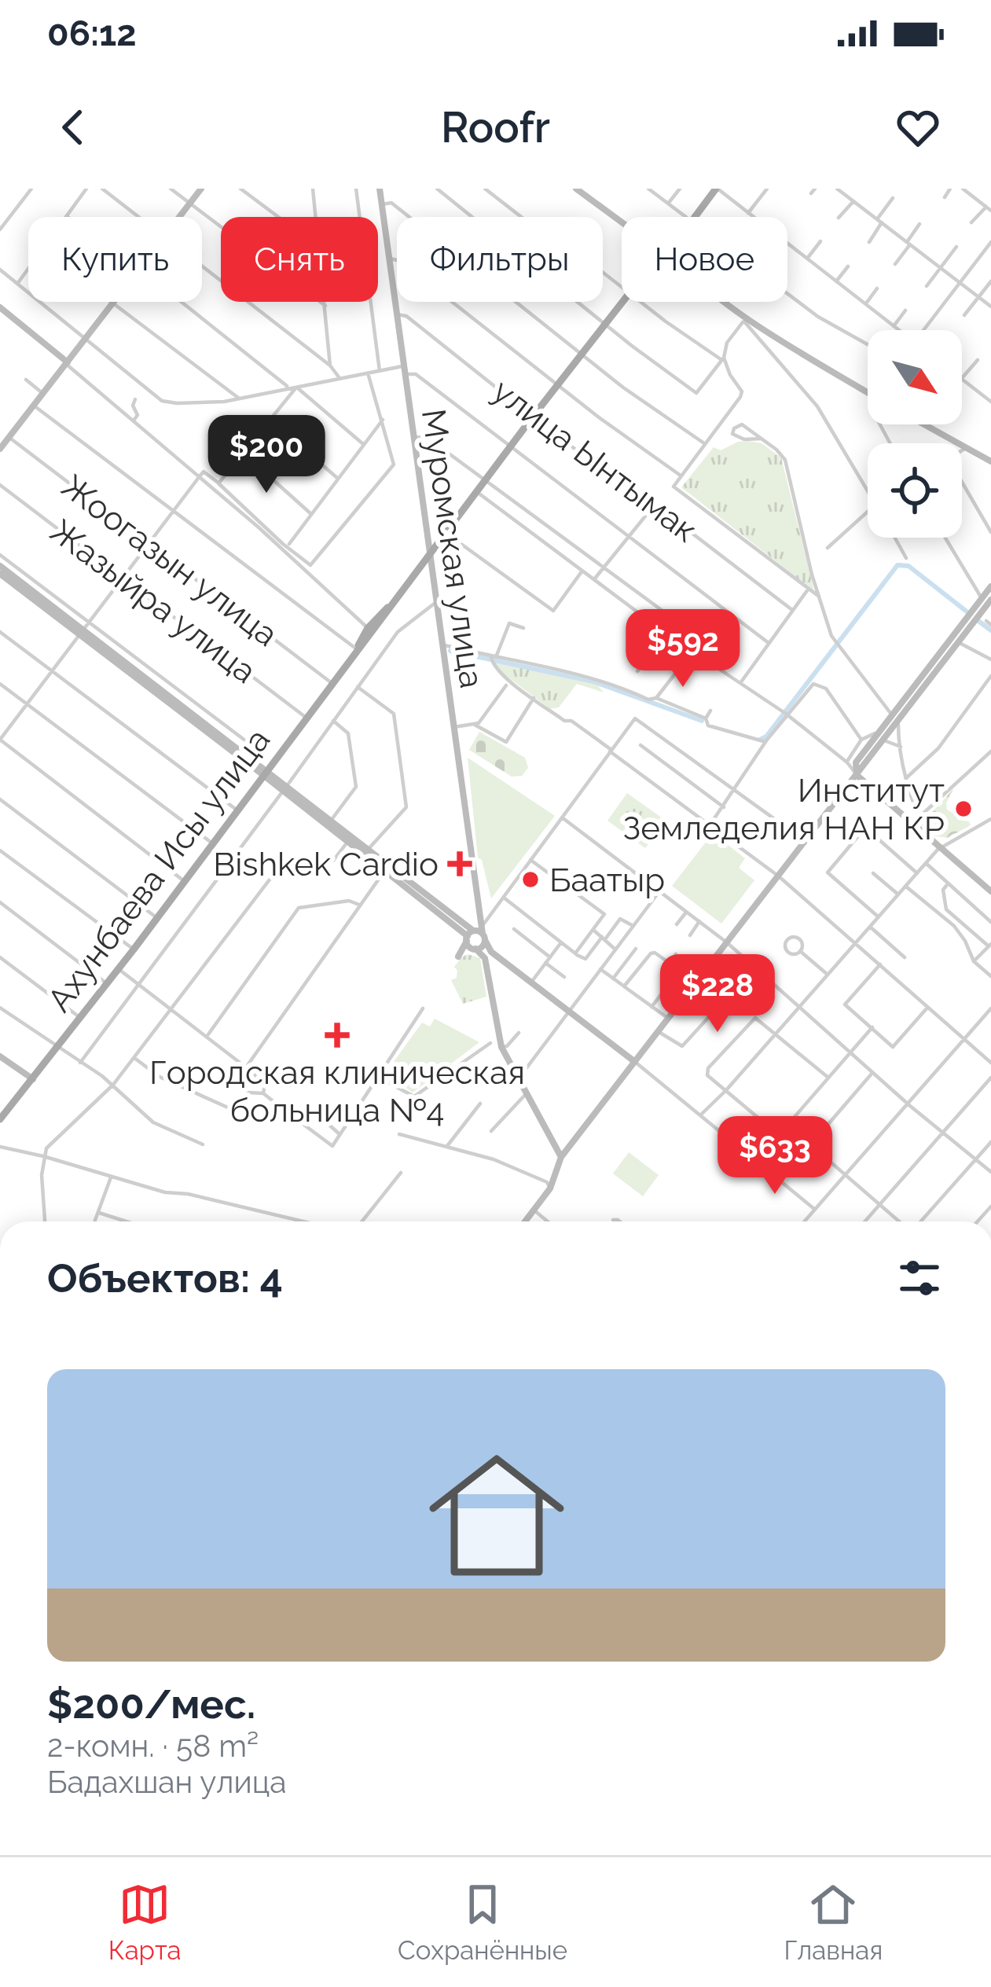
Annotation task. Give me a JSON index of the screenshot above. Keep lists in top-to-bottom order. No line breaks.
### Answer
{"streets":{"main road":["Муромская улица","Ахунбаева Исы улица"],"street":["улица Ынтымак","Жоогазын улица","Жазыйра улица"]},"crossings":[["улица Ынтымак","Муромская улица"],["улица Ынтымак","Ахунбаева Исы улица"],["Муромская улица","Ахунбаева Исы улица"],["Жоогазын улица","Ахунбаева Исы улица"],["Жазыйра улица","Ахунбаева Исы улица"]],"places":{"other":["Институт Земледелия НАН КР","Баатыр"],"health":["Bishkek Cardio","Городская клиническая больница №4"]},"north":"bottom right","page":{"status":"06:12","header":"Roofr","chip":["Купить","Снять","Фильтры","Новое"],"price":["$200","$592","$228","$633"],"heading":"Объектов: 4","list":[{"name":"$200/мес.","note":"2-комн. · 58 m² · Бадахшан улица"}],"tabs":["Карта","Сохранённые","Главная"]}}
